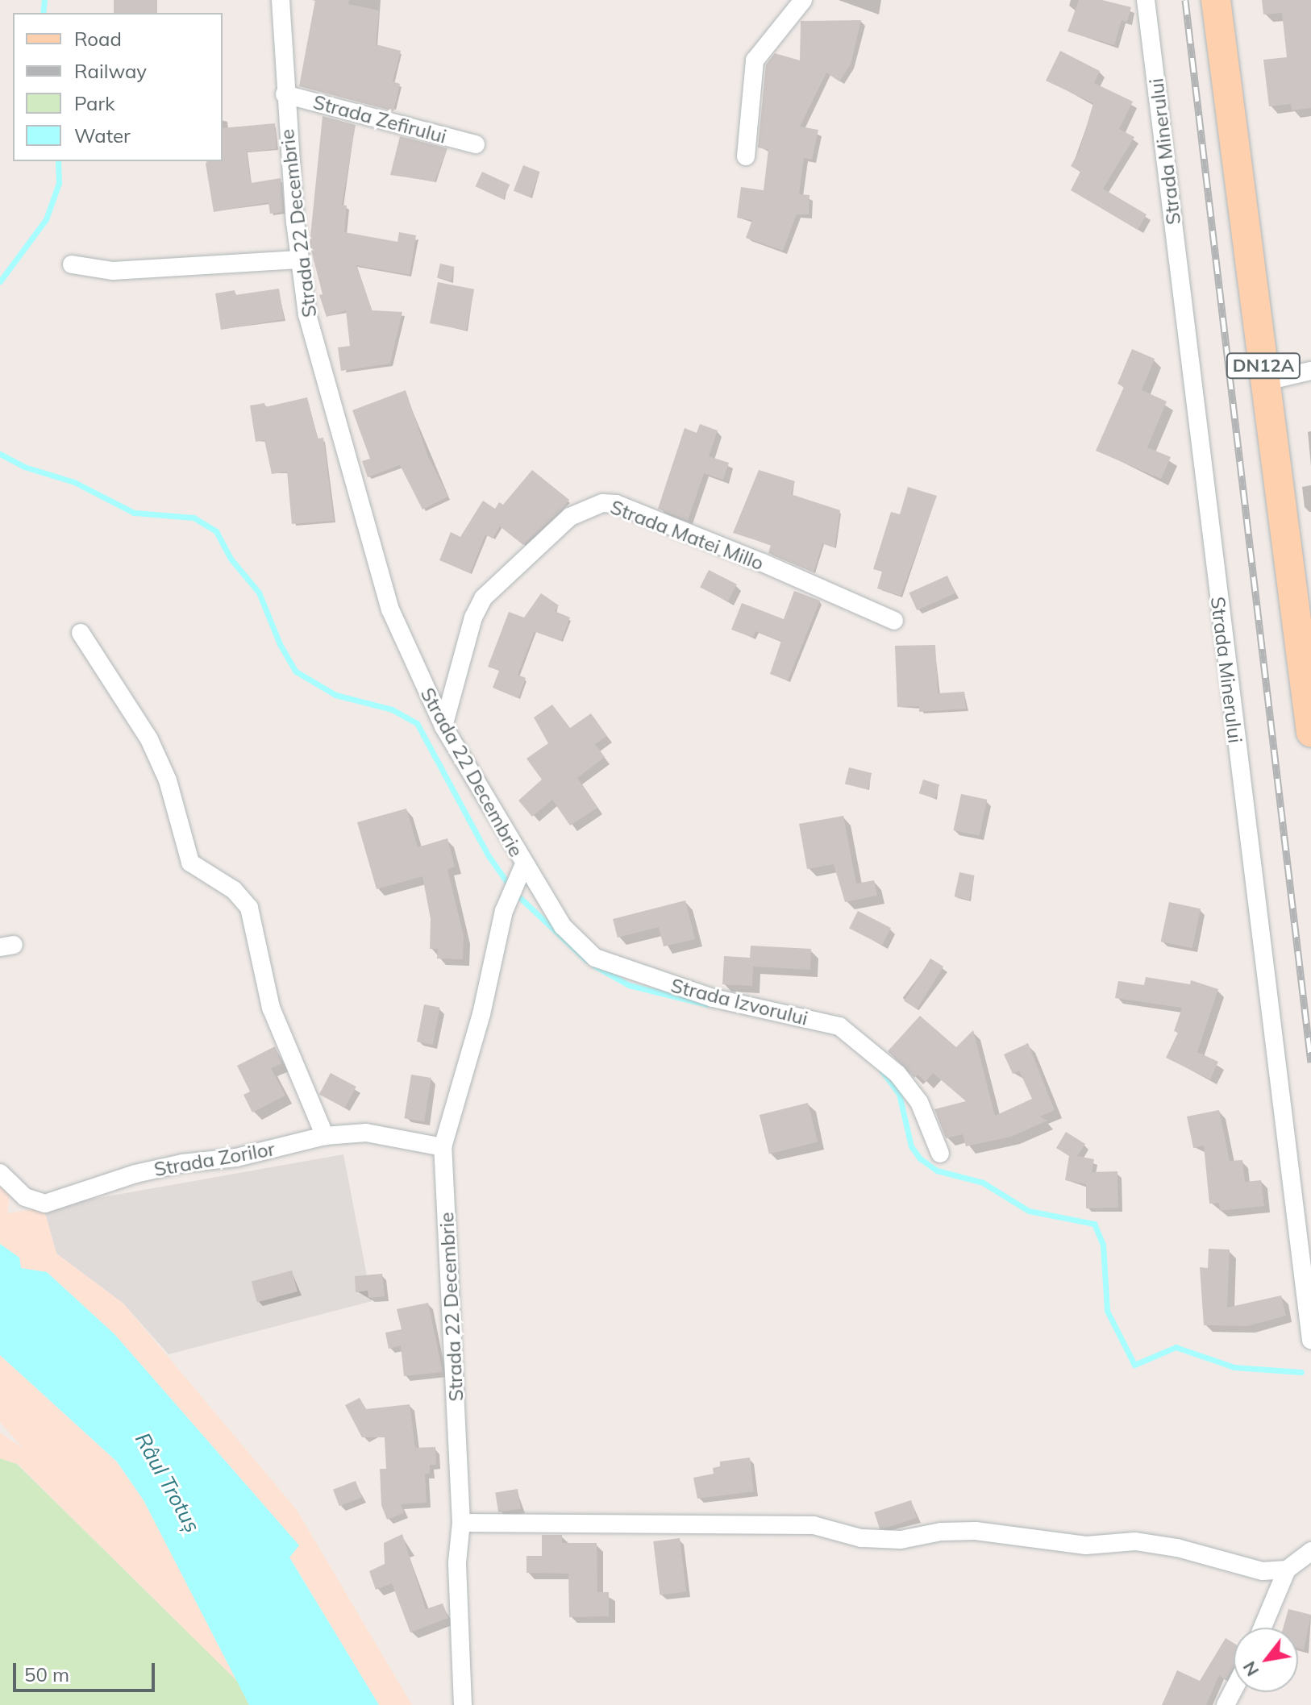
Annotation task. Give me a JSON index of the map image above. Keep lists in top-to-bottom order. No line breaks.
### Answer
{"streets":{"main road":["DN12A"],"street":["Strada Zefirului","Strada Minerului","Strada 22 Decembrie","Strada Matei Millo","Strada Izvorului","Strada Zorilor"]},"crossings":[["Strada Zefirului","Strada 22 Decembrie"],["Strada 22 Decembrie","Strada Matei Millo"],["Strada 22 Decembrie","Strada Izvorului"],["Strada 22 Decembrie","Strada Zorilor"]],"water":["Râul Trotuș"],"legend":["Road","Railway","Park","Water"],"scale_bar":"50 m","north":"bottom left"}
